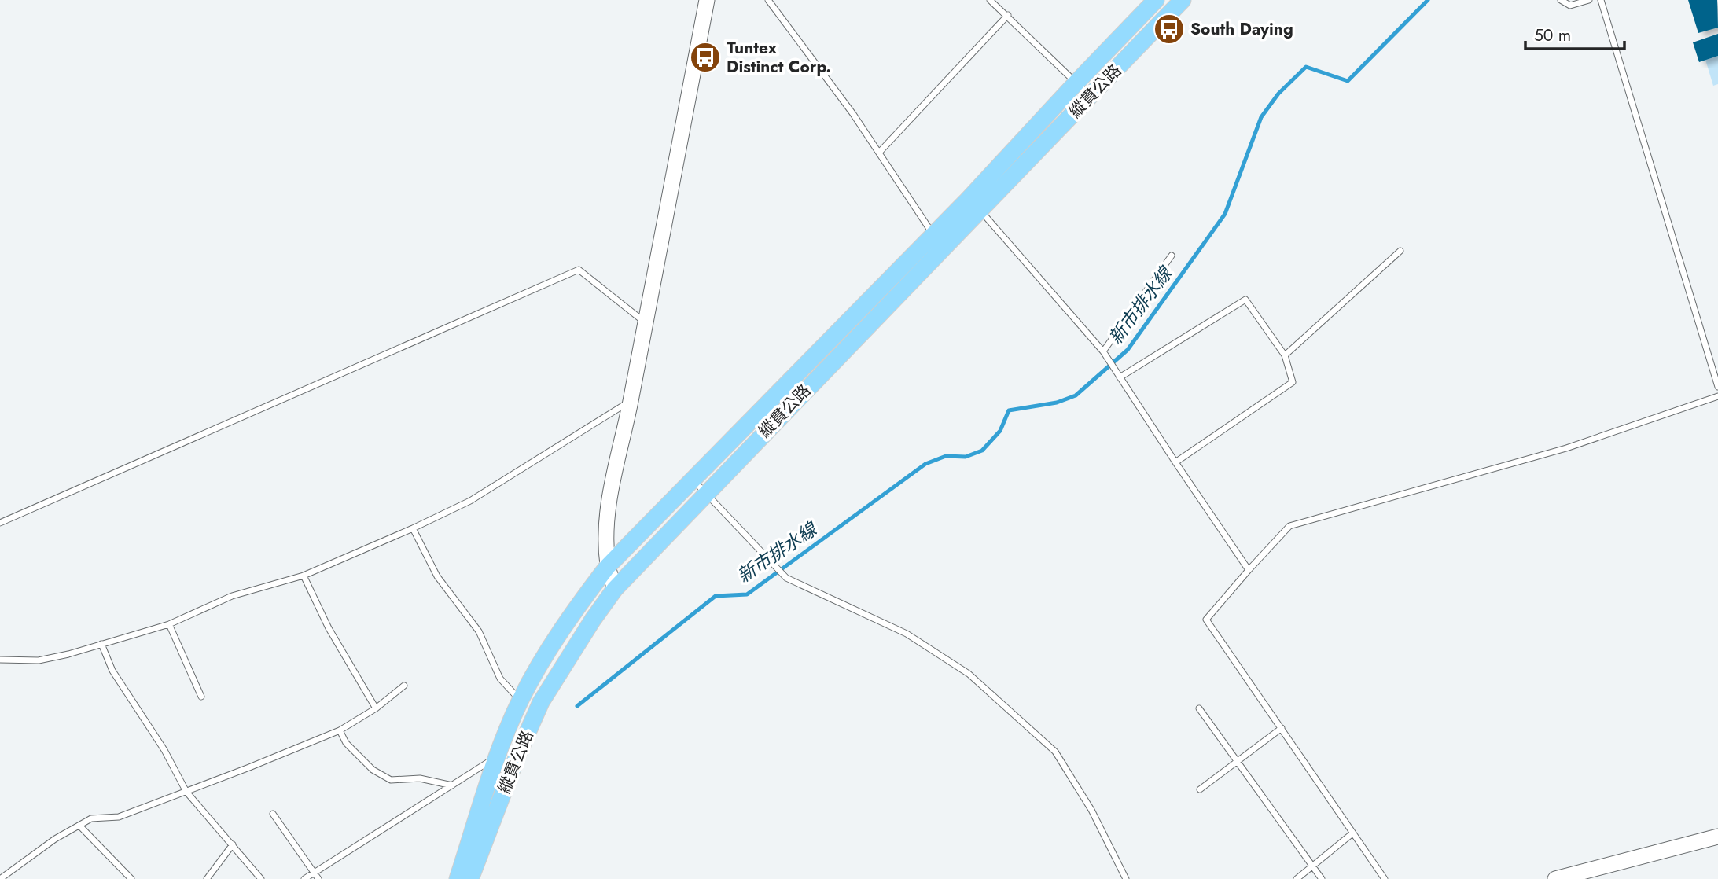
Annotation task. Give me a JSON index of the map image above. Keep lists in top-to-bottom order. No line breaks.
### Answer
{"streets":{"main road":["縱貫公路"]},"water":["新市排水線"],"places":{"bus stop":["South Daying","Tuntex Distinct Corp."]},"scale_bar":"50 m"}
